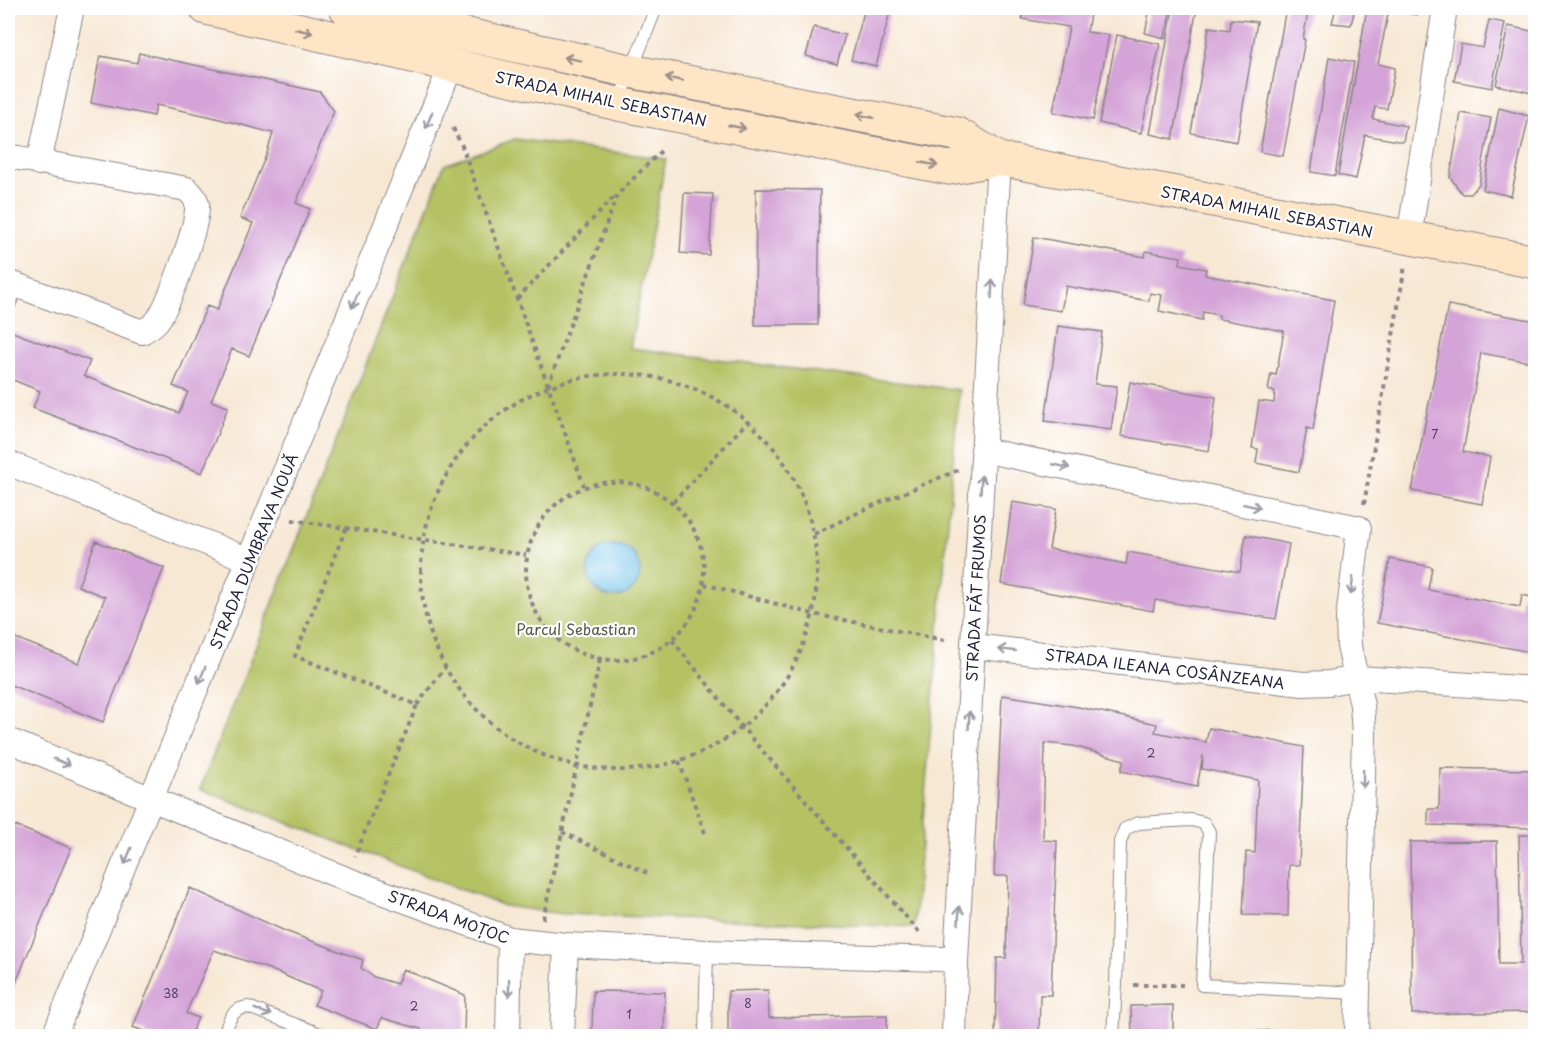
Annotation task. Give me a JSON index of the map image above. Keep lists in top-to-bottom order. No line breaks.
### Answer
{"streets":{"main road":["STRADA MIHAIL SEBASTIAN"],"street":["STRADA DUMBRAVA NOUĂ","STRADA FĂT FRUMOS","STRADA ILEANA COSÂNZEANA","STRADA MOȚOC"]},"crossings":[["STRADA MIHAIL SEBASTIAN","STRADA DUMBRAVA NOUĂ"],["STRADA MIHAIL SEBASTIAN","STRADA FĂT FRUMOS"],["STRADA DUMBRAVA NOUĂ","STRADA MOȚOC"],["STRADA FĂT FRUMOS","STRADA ILEANA COSÂNZEANA"],["STRADA FĂT FRUMOS","STRADA MOȚOC"]],"one_way":["STRADA DUMBRAVA NOUĂ","STRADA FĂT FRUMOS"],"parks":["Parcul Sebastian"],"house_numbers":["7","2","38","8","2","1"]}
